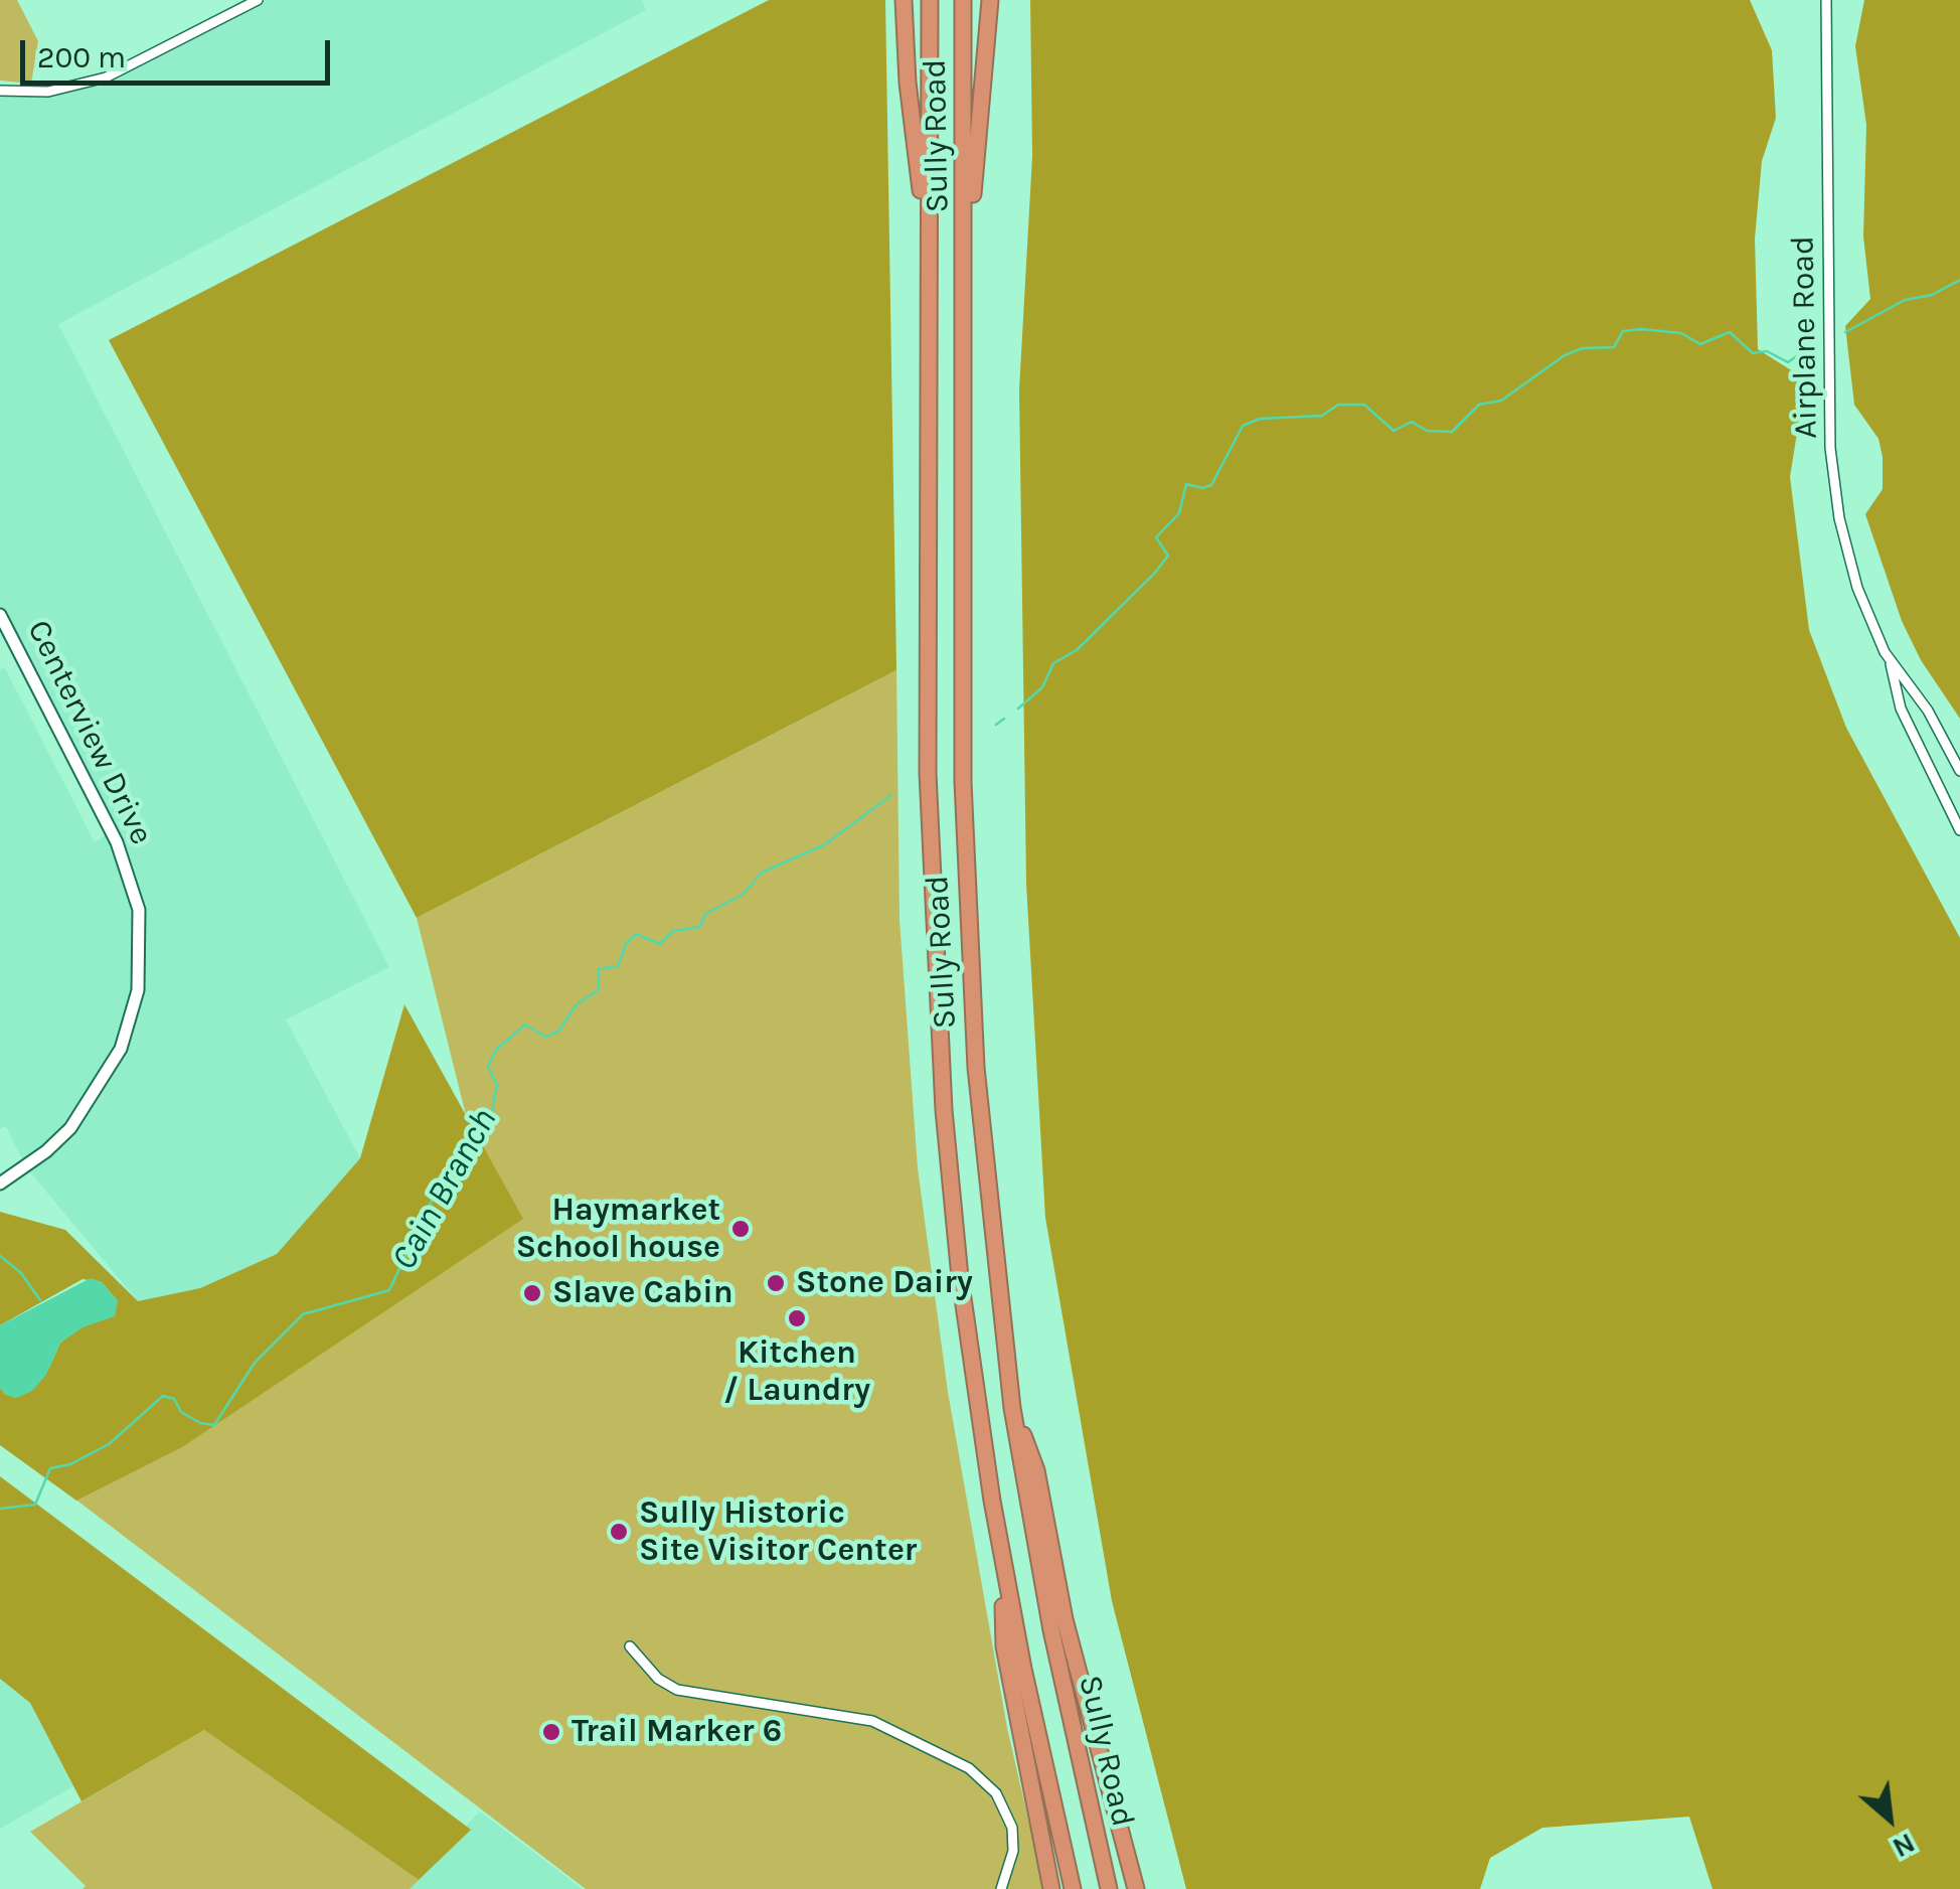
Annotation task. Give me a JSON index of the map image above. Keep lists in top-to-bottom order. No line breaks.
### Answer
{"streets":{"highway":["Sully Road"],"street":["Airplane Road","Centerview Drive"]},"water":["Cain Branch"],"places":["Haymarket School house","Stone Dairy","Slave Cabin","Kitchen / Laundry","Sully Historic Site Visitor Center","Trail Marker 6"],"scale_bar":"200 m","north":"bottom right"}
